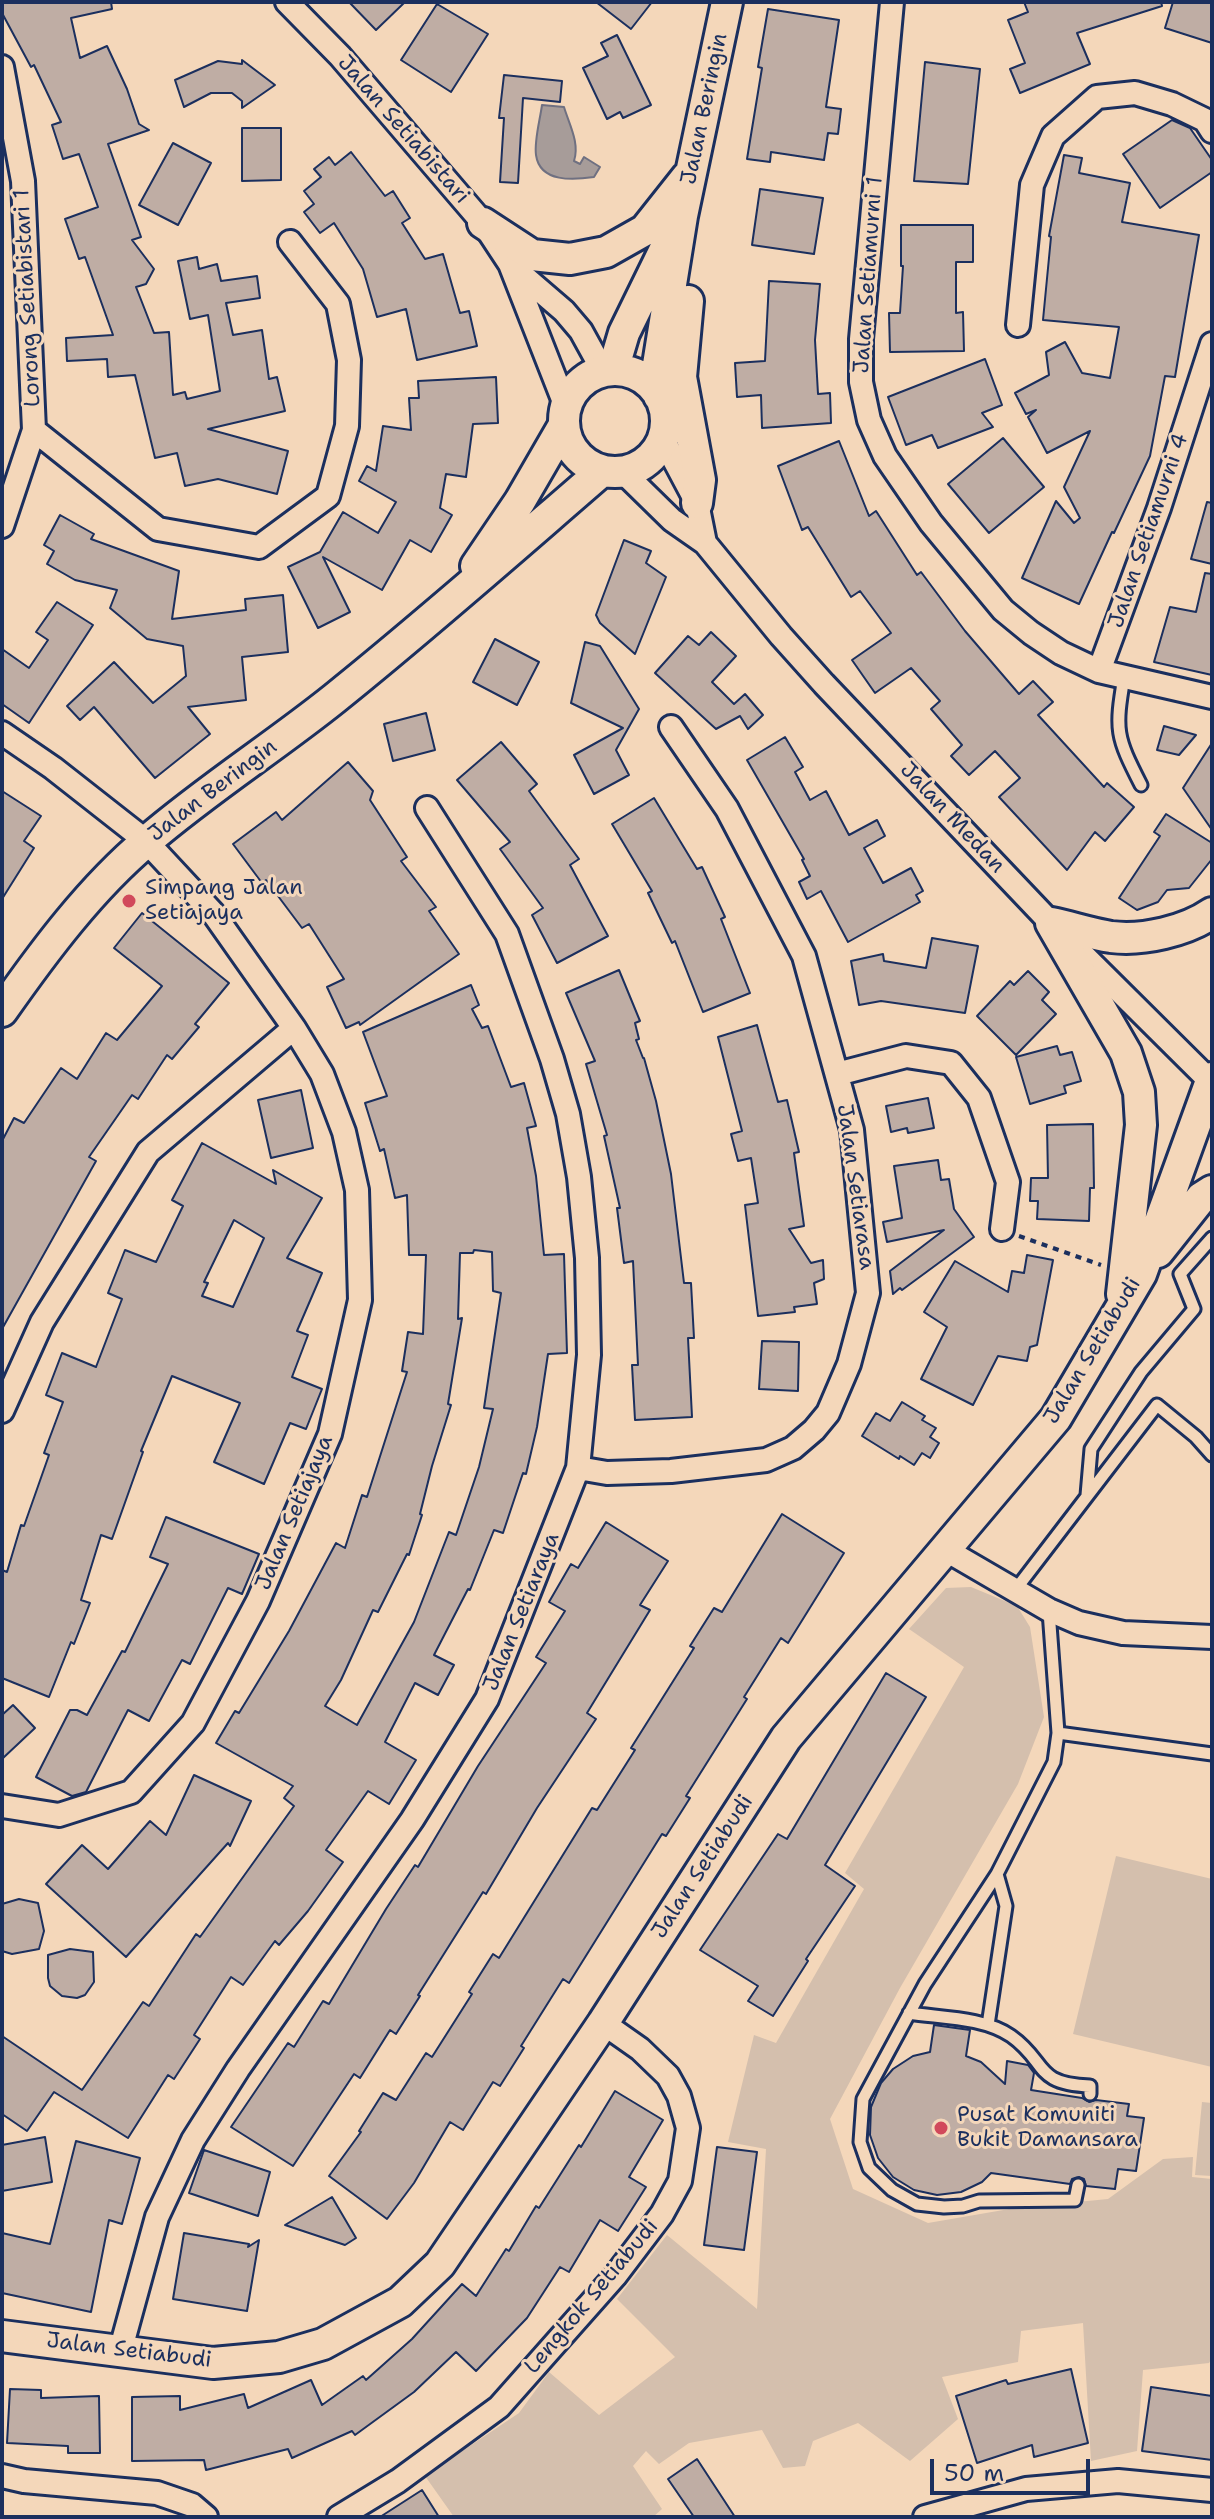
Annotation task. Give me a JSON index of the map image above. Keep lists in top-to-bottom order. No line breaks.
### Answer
{"streets":{"street":["Jalan Beringin","Jalan Setiabistari","Jalan Setiamurni 1","Lorong Setiabistari 1","Jalan Setiamurni 4","Jalan Medan","Jalan Setiarasa","Jalan Setiabudi","Jalan Setiajaya","Jalan Setiaraya","Lengkok Setiabudi"]},"crossings":[["Jalan Beringin","Jalan Setiabistari"],["Jalan Beringin","Jalan Medan"],["Jalan Beringin","Jalan Setiajaya"],["Jalan Setiabistari","Jalan Medan"],["Jalan Setiamurni 1","Jalan Setiamurni 4"],["Jalan Medan","Jalan Setiabudi"],["Jalan Setiarasa","Jalan Setiaraya"],["Jalan Setiabudi","Jalan Setiaraya"],["Jalan Setiabudi","Lengkok Setiabudi"]],"places":["Simpang Jalan Setiajaya","Pusat Komuniti Bukit Damansara"],"scale_bar":"50 m"}
